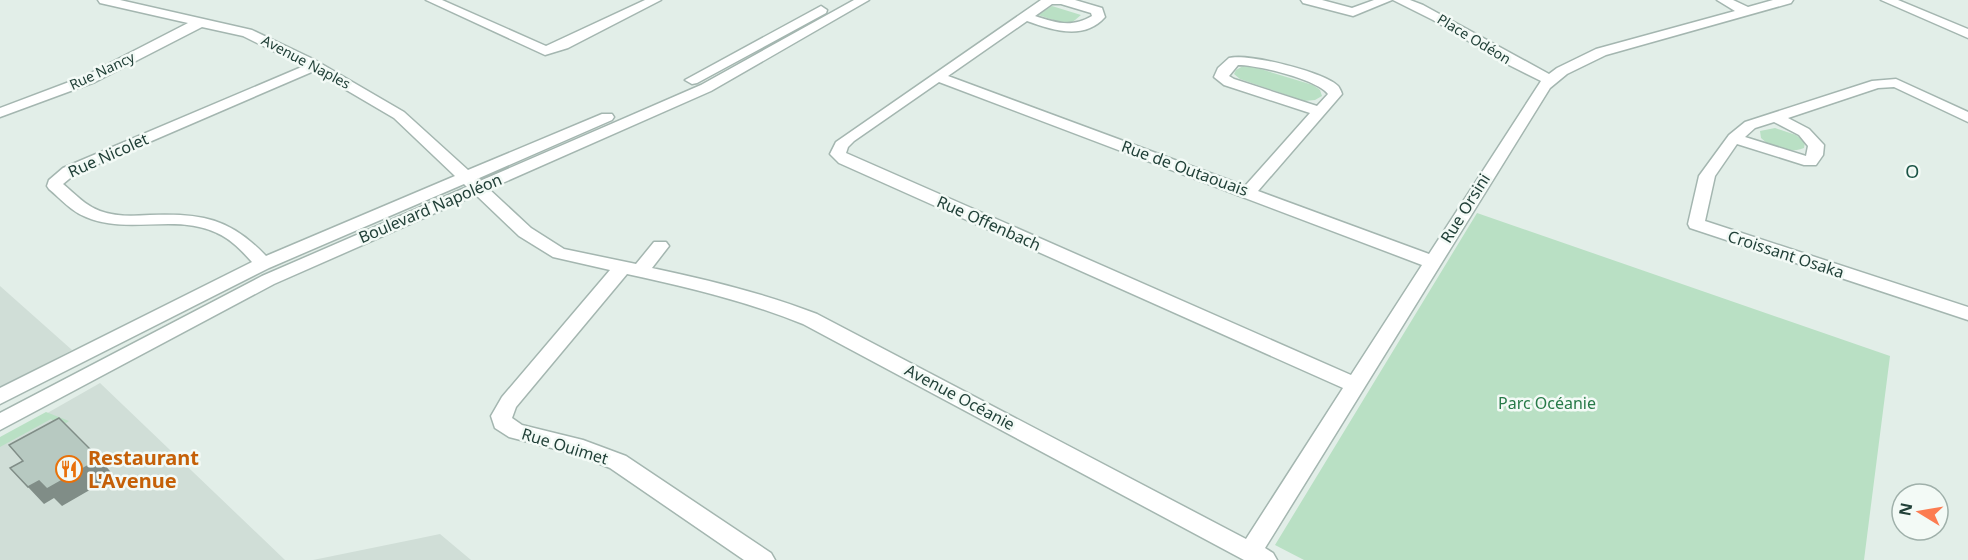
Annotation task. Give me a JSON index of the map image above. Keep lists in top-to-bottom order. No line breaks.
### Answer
{"streets":{"street":["Place Odéon","Avenue Naples","Rue Nancy","Rue Nicolet","Rue de Outaouais","Boulevard Napoléon","Rue Orsini","Rue Offenbach","Croissant Osaka","Avenue Océanie","Rue Ouimet"]},"crossings":[["Place Odéon","Rue Orsini"],["Avenue Naples","Rue Nancy"],["Avenue Naples","Rue Nicolet"],["Avenue Naples","Boulevard Napoléon"],["Avenue Naples","Avenue Océanie"],["Rue Nicolet","Boulevard Napoléon"],["Rue de Outaouais","Rue Orsini"],["Rue de Outaouais","Rue Offenbach"],["Boulevard Napoléon","Avenue Océanie"],["Rue Orsini","Rue Offenbach"],["Rue Orsini","Avenue Océanie"],["Avenue Océanie","Rue Ouimet"]],"districts":["O"],"parks":["Parc Océanie"],"places":{"restaurant":["Restaurant L'Avenue"]},"north":"left"}
